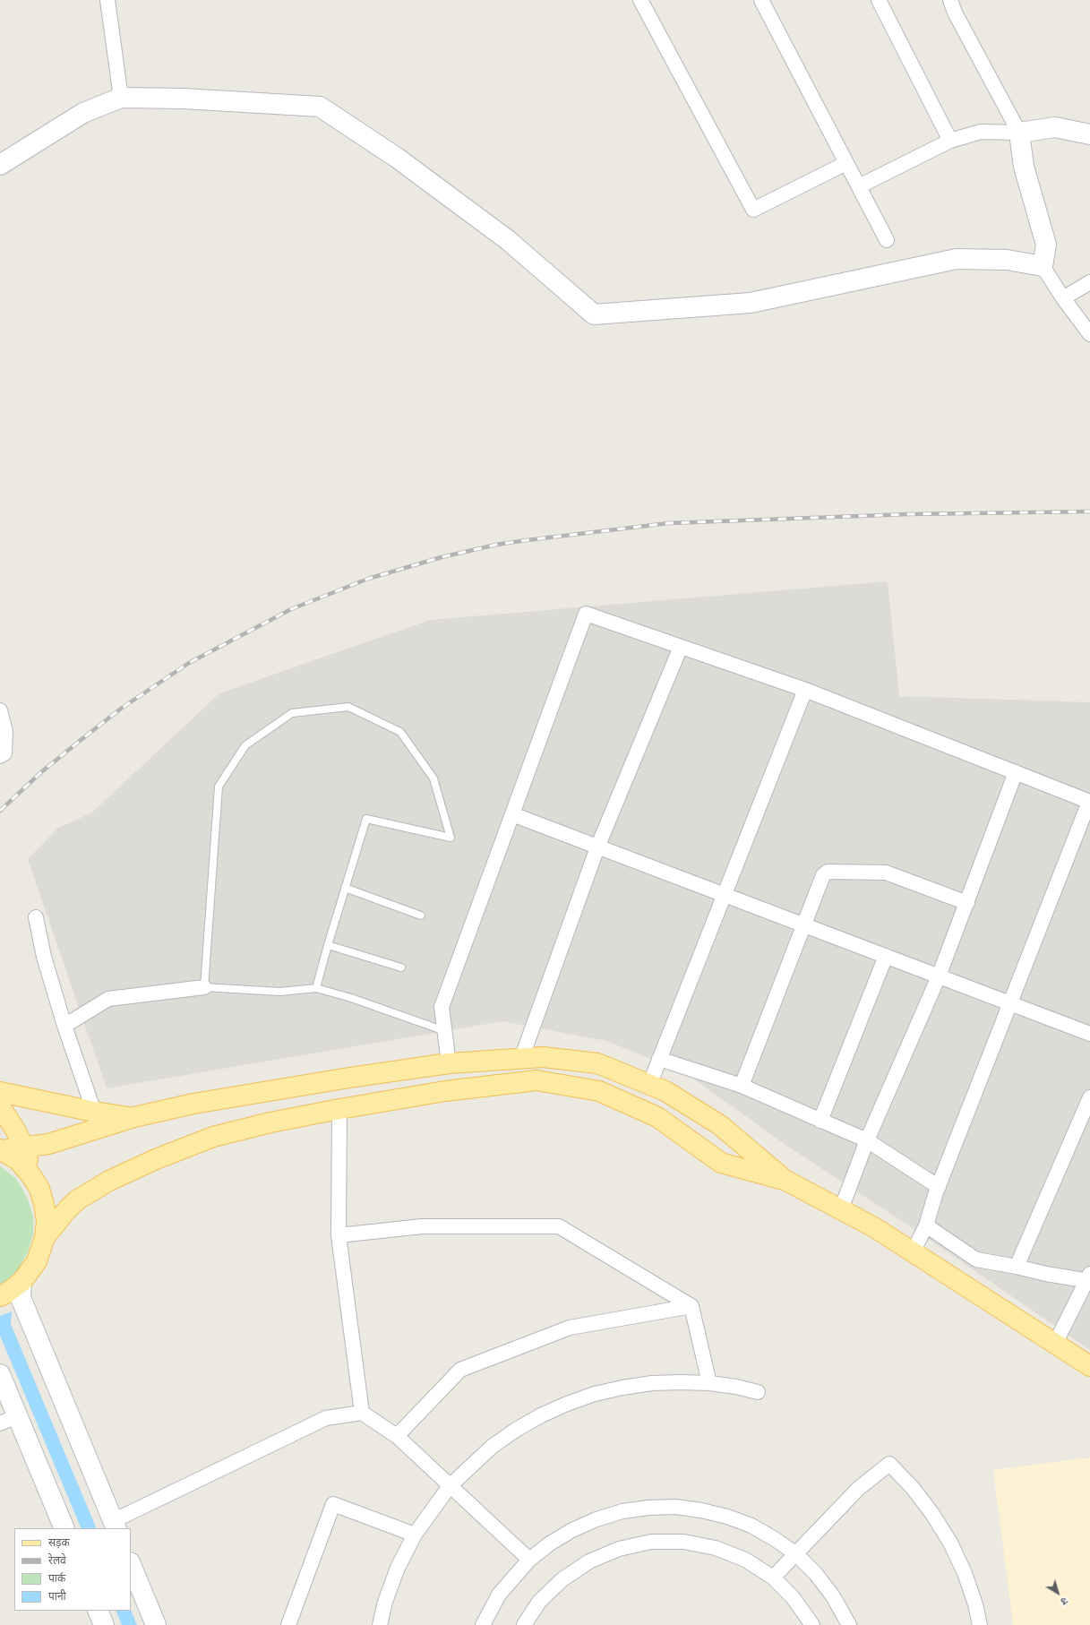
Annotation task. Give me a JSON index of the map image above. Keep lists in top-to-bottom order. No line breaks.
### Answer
{"legend":["सड़क","रेलवे","पार्क","पानी"],"north":"bottom right"}
